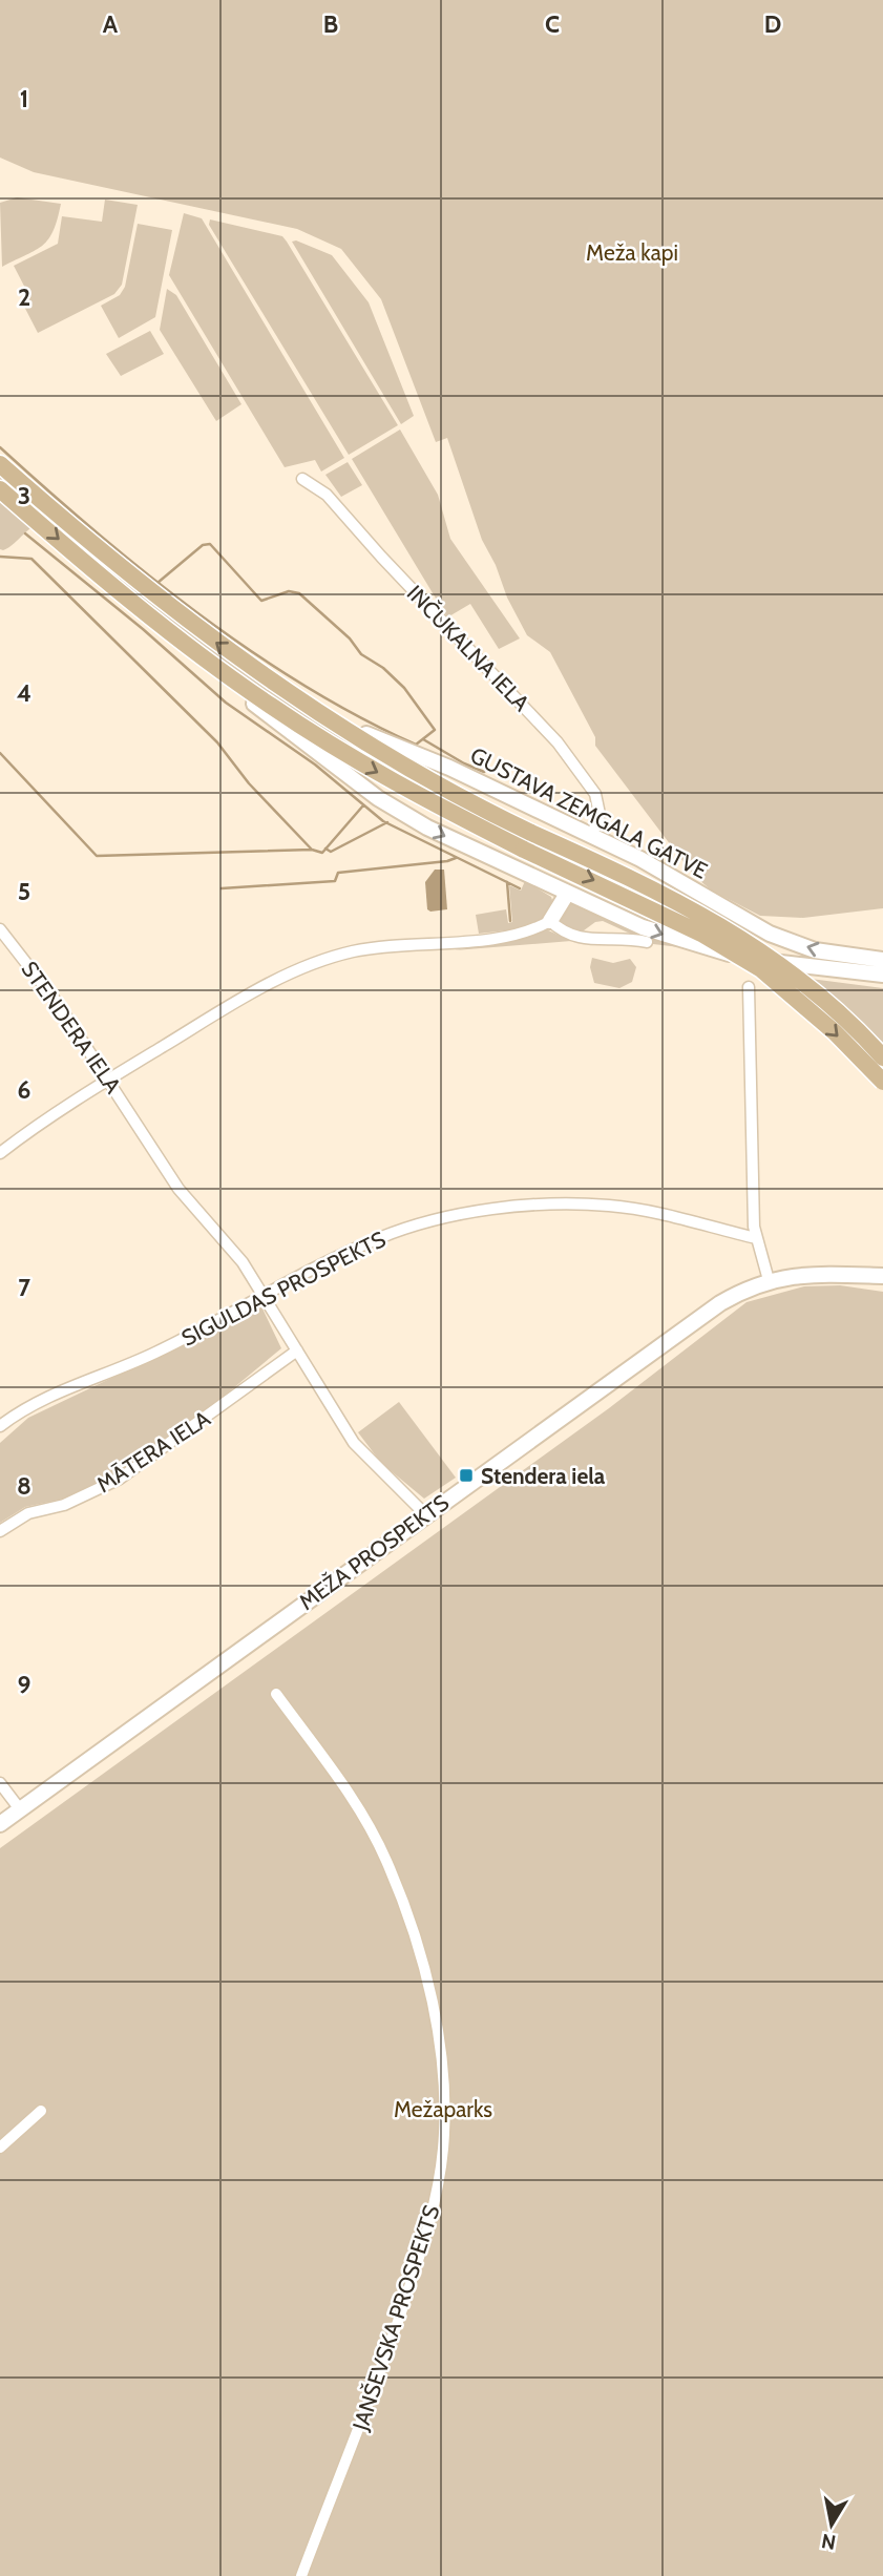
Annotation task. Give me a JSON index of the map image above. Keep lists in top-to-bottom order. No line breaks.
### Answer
{"streets":{"main road":["GUSTAVA ZEMGALA GATVE"],"street":["INČUKALNA IELA","STENDERA IELA","SIGULDAS PROSPEKTS","MĀTERA IELA","MEŽA PROSPEKTS","JANŠEVSKA PROSPEKTS"]},"crossings":[["INČUKALNA IELA","GUSTAVA ZEMGALA GATVE"],["STENDERA IELA","SIGULDAS PROSPEKTS"],["STENDERA IELA","MĀTERA IELA"],["STENDERA IELA","MEŽA PROSPEKTS"]],"parks":["Meža kapi","Mežaparks"],"places":{"transit":["Stendera iela"]},"north":"bottom","grid":{"columns":["A","B","C","D"],"rows":["1","2","3","4","5","6","7","8","9"]}}
